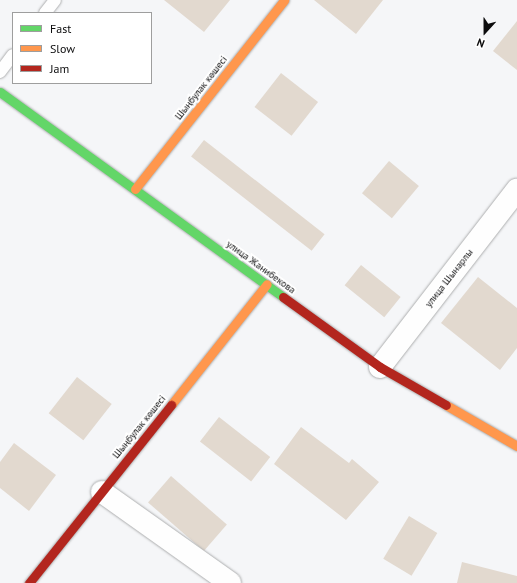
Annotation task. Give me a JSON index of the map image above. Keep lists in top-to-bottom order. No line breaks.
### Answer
{"streets":{"street":["Шыңбулак көшесі","улица Жанибекова","улица Шынарлы"]},"crossings":[["Шыңбулак көшесі","улица Жанибекова"],["улица Жанибекова","улица Шынарлы"]],"legend":["Fast","Slow","Jam"],"north":"bottom"}
